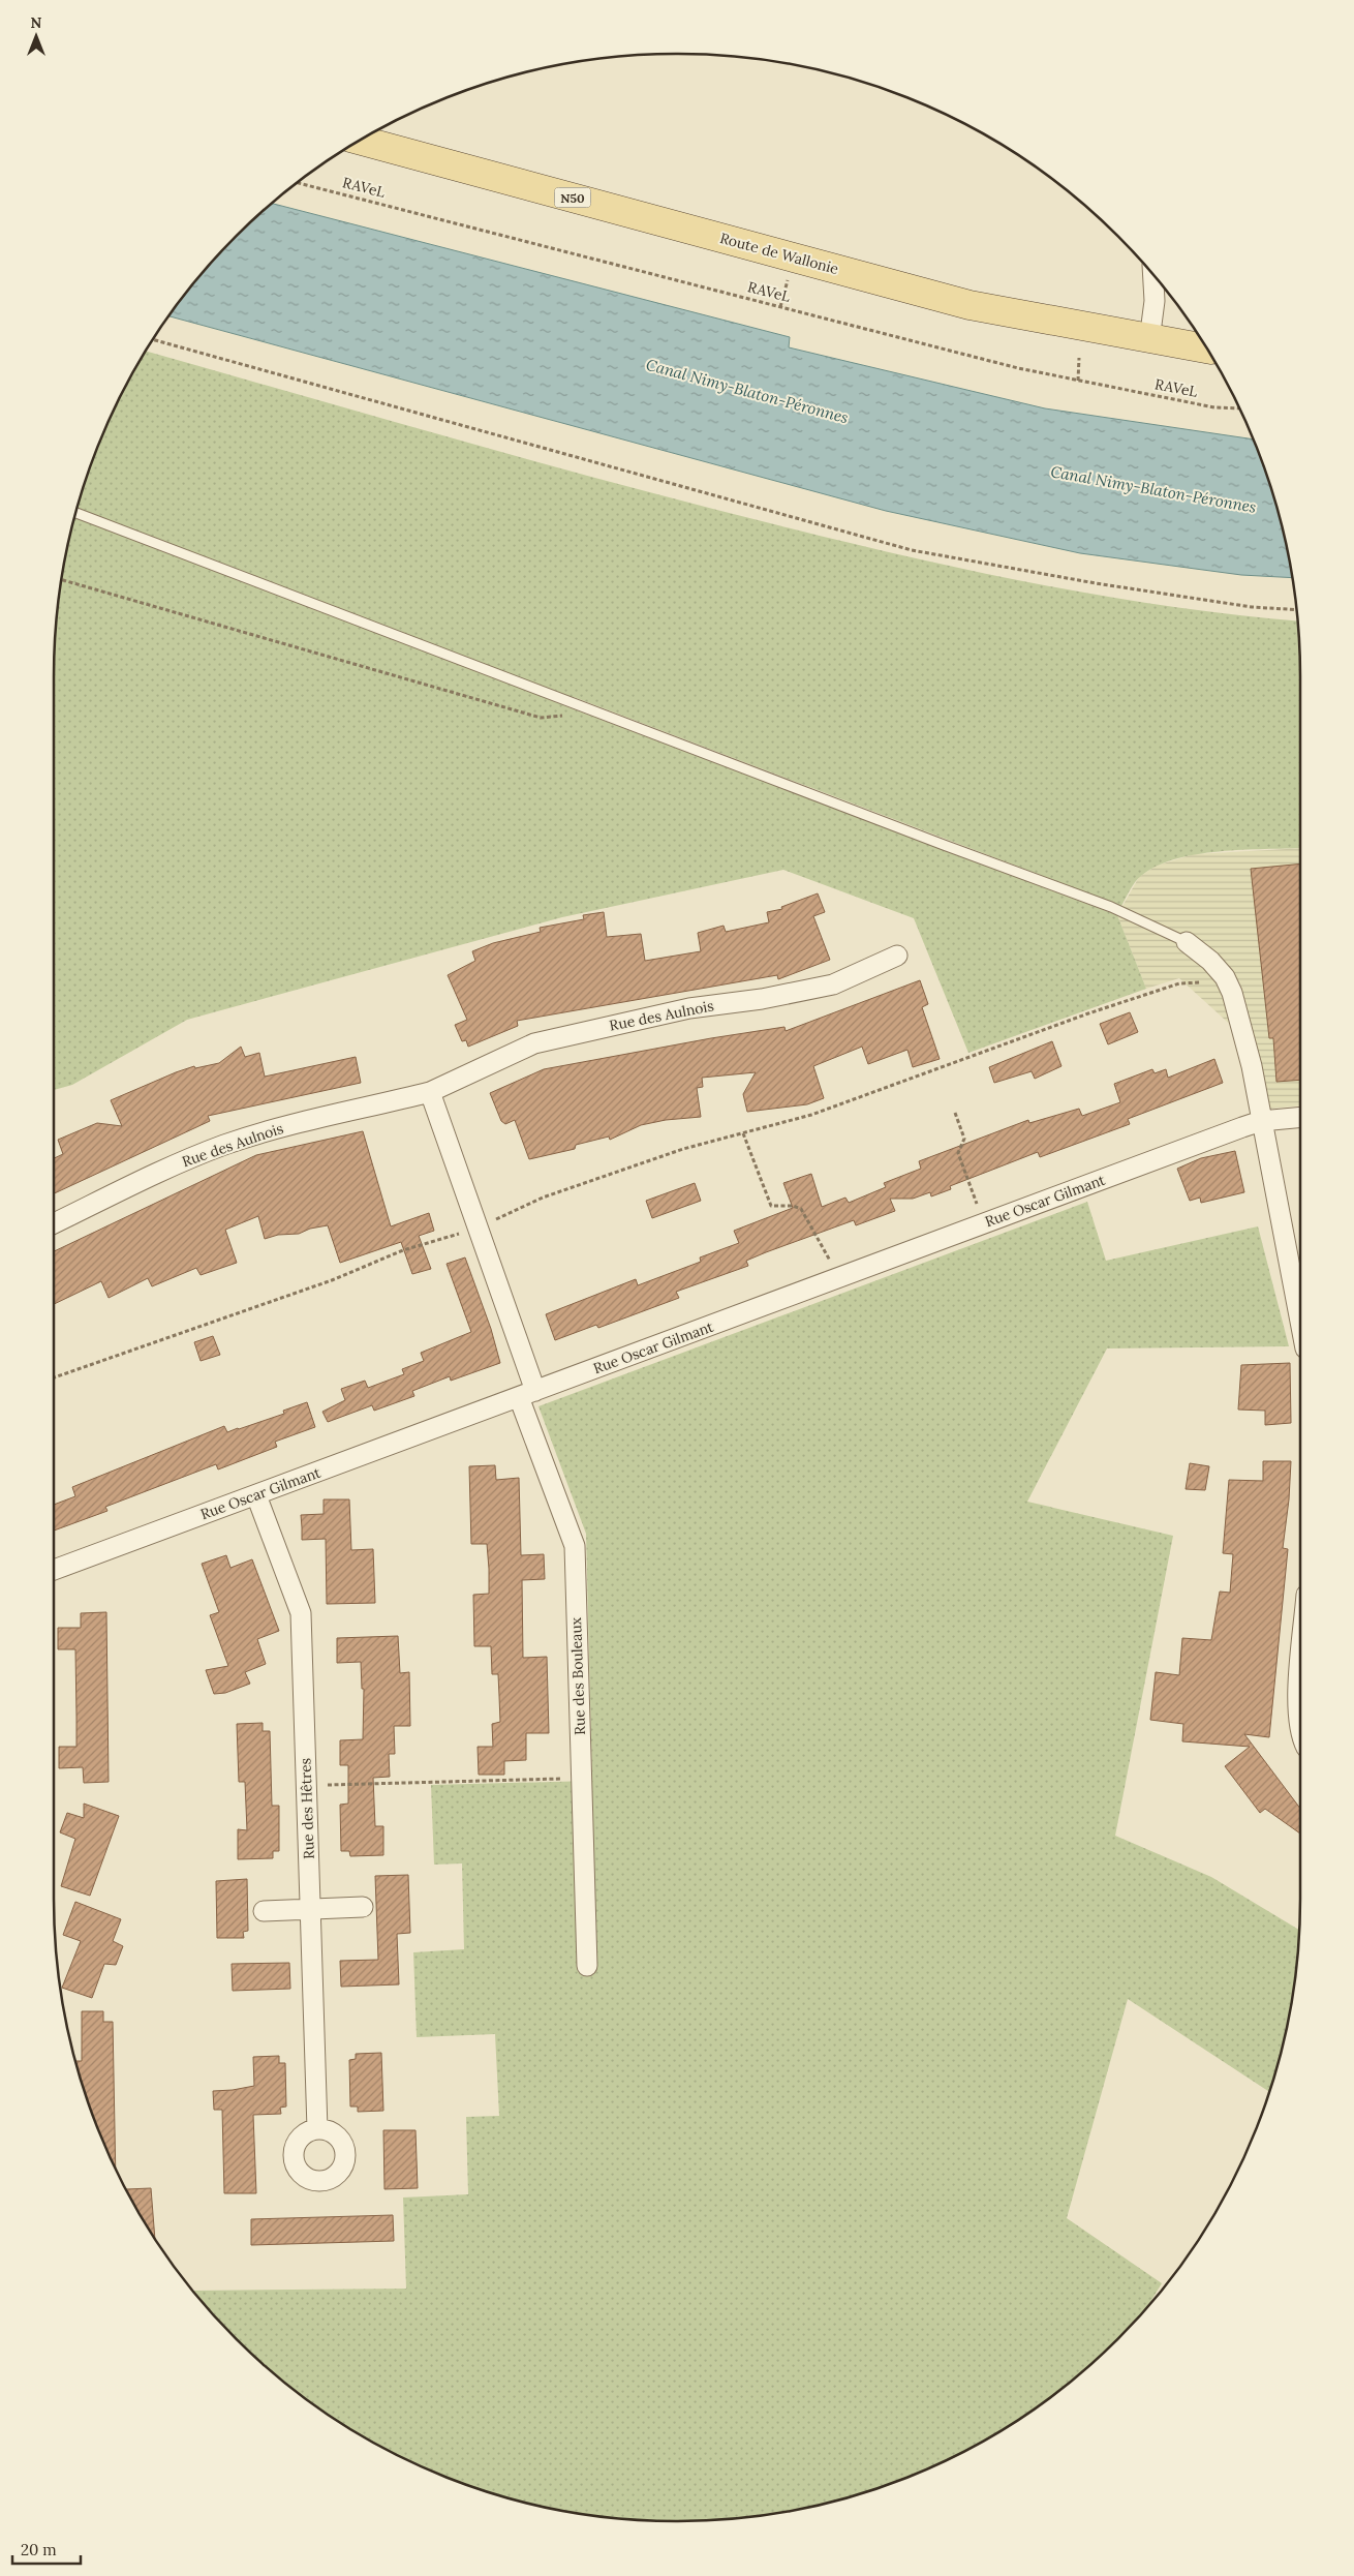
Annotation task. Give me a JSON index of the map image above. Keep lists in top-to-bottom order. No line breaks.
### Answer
{"streets":{"main road":["N50","Route de Wallonie"],"street":["Rue des Aulnois","Rue Oscar Gilmant","Rue des Bouleaux","Rue des Hêtres"],"path":["RAVeL"]},"crossings":[["Rue Oscar Gilmant","Rue des Bouleaux"],["Rue Oscar Gilmant","Rue des Hêtres"]],"water":["Canal Nimy-Blaton-Péronnes"],"scale_bar":"20 m","north":"top"}
